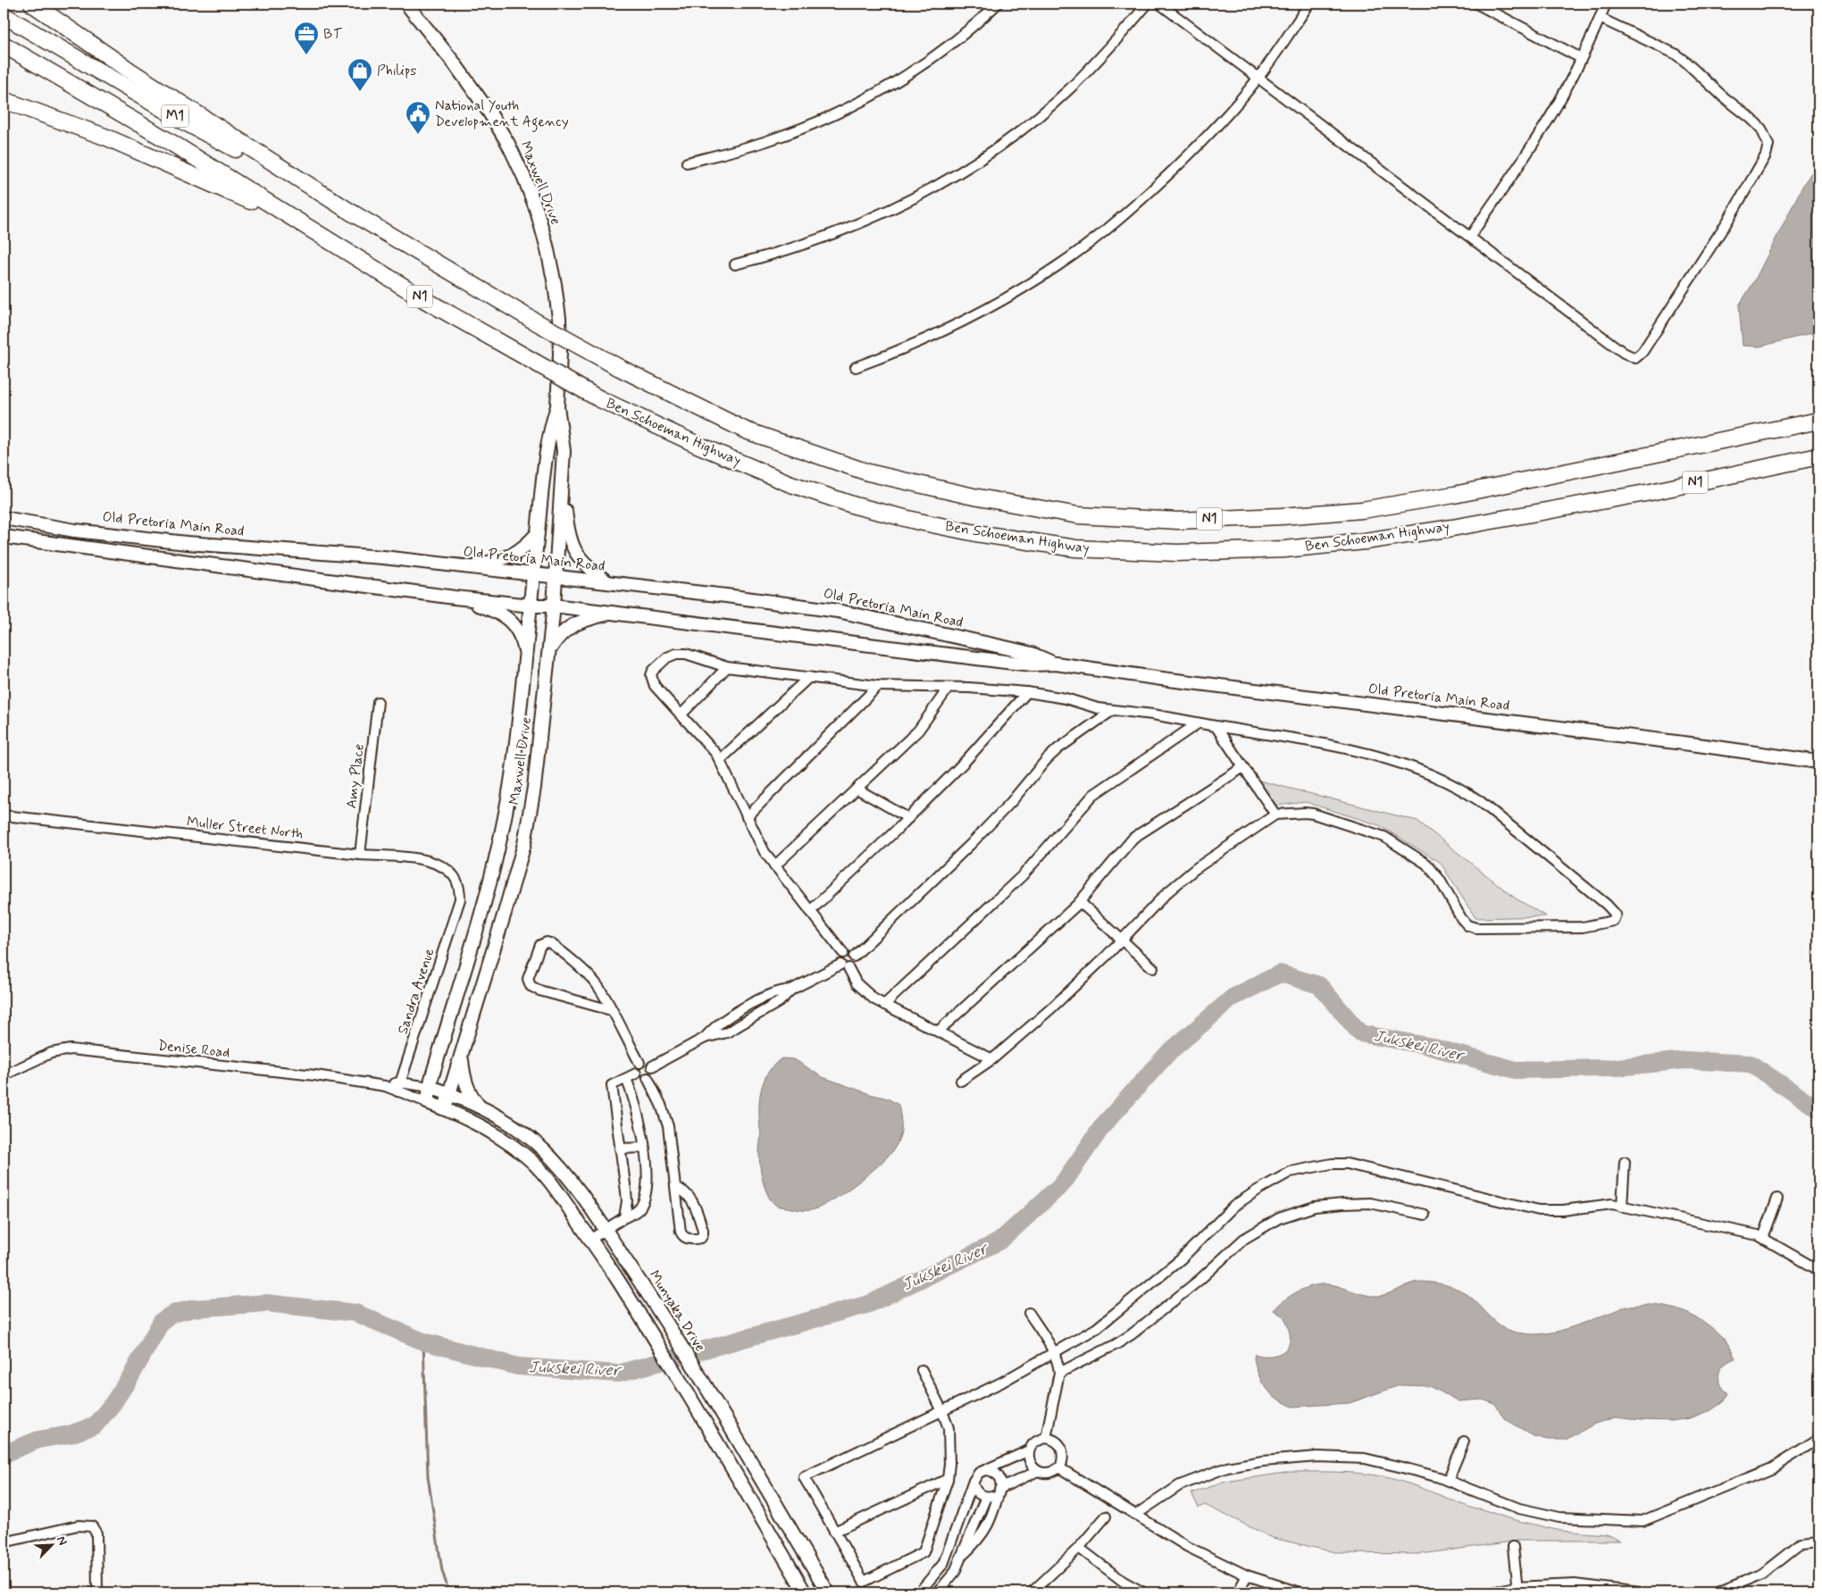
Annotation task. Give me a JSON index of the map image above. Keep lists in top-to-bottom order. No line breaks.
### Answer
{"streets":{"highway":["M1","N1","Ben Schoeman Highway"],"main road":["Maxwell Drive","Old Pretoria Main Road","Munyaka Drive"],"street":["Amy Place","Muller Street North","Sandra Avenue","Denise Road"]},"crossings":[["M1","Ben Schoeman Highway"],["Maxwell Drive","Old Pretoria Main Road"],["Maxwell Drive","Denise Road"],["Maxwell Drive","Munyaka Drive"],["Amy Place","Muller Street North"],["Muller Street North","Sandra Avenue"],["Sandra Avenue","Denise Road"],["Denise Road","Munyaka Drive"]],"water":["Jukskei River"],"places":{"office":["BT"],"shop":["Philips"],"public building":["National Youth Development Agency"]},"north":"top right"}
